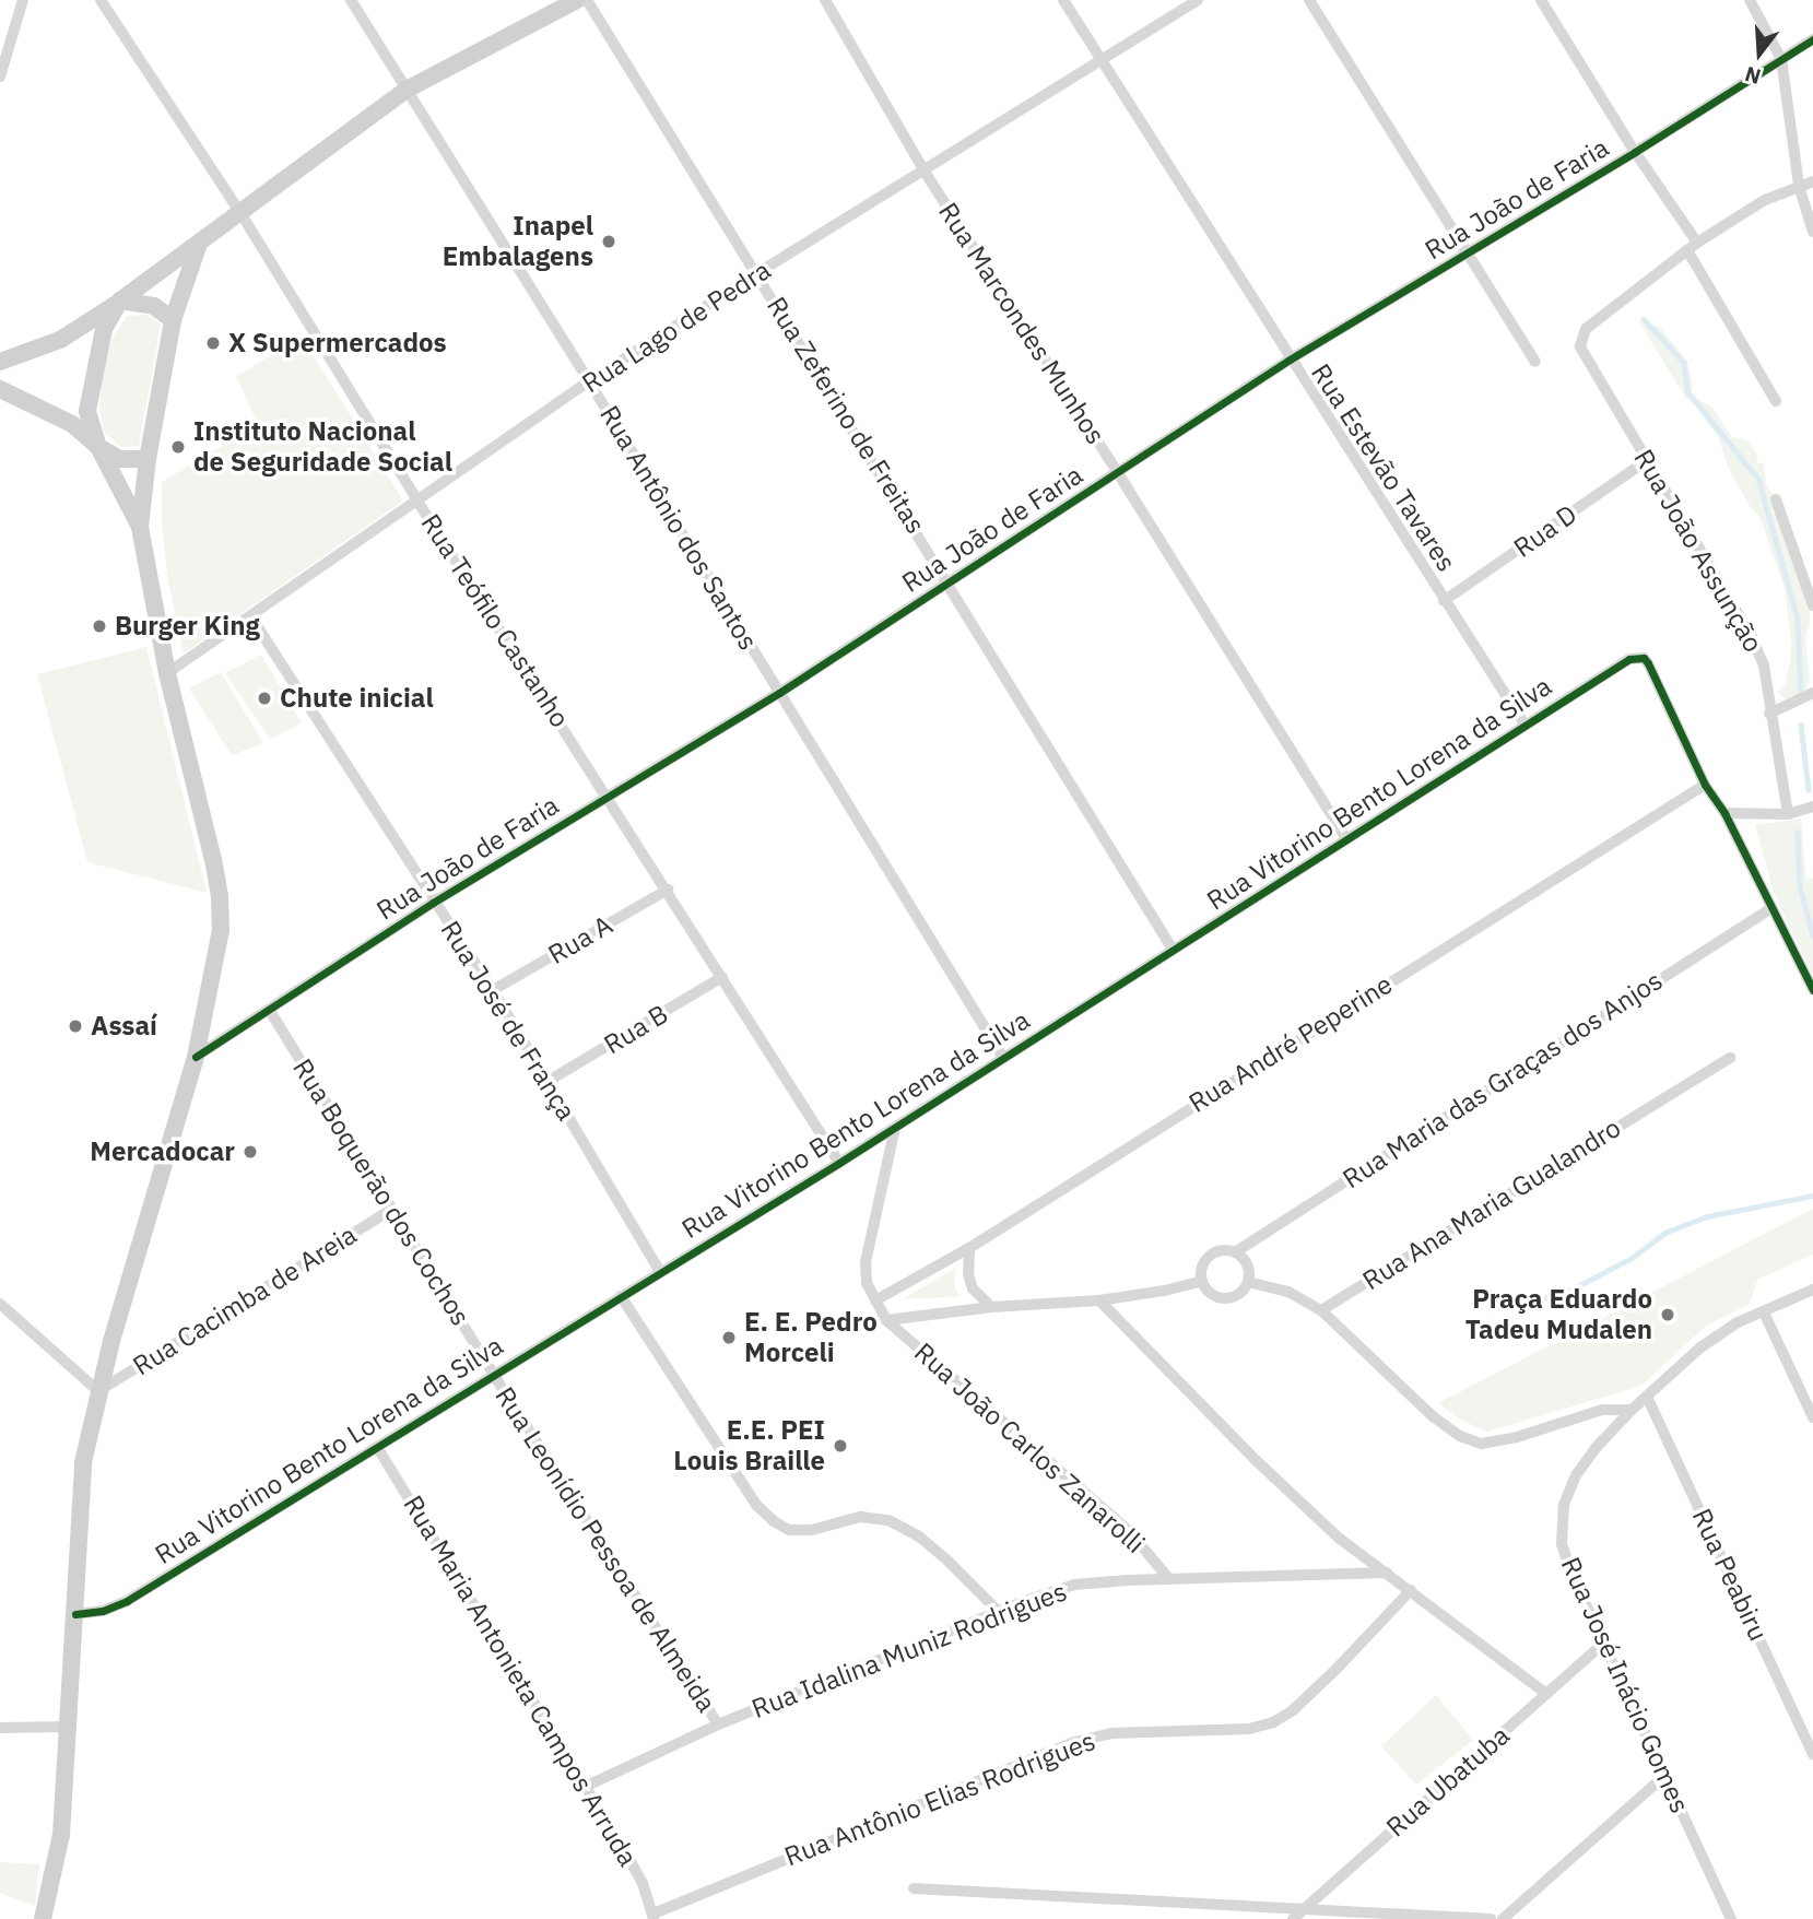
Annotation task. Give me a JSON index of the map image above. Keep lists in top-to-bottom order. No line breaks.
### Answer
{"streets":{"street":["Rua João de Faria","Rua Marcondes Munhos","Rua Lago de Pedra","Rua Zeferino de Freitas","Rua Estevão Tavares","Rua Antônio dos Santos","Rua D","Rua João Assunção","Rua Teófilo Castanho","Rua Vitorino Bento Lorena da Silva","Rua A","Rua José de França","Rua B","Rua André Peperine","Rua Maria das Graças dos Anjos","Rua Boquerão dos Cochos","Rua Ana Maria Gualandro","Rua Cacimba de Areia","Rua João Carlos Zanarolli","Rua Leonídio Pessoa de Almeida","Rua Peabiru","Rua Idalina Muniz Rodrigues","Rua Maria Antonieta Campos Arruda","Rua José Inácio Gomes","Rua Ubatuba","Rua Antônio Elias Rodrigues"]},"crossings":[["Rua João de Faria","Rua Marcondes Munhos"],["Rua João de Faria","Rua Zeferino de Freitas"],["Rua João de Faria","Rua Estevão Tavares"],["Rua João de Faria","Rua Antônio dos Santos"],["Rua João de Faria","Rua Teófilo Castanho"],["Rua João de Faria","Rua José de França"],["Rua João de Faria","Rua Boquerão dos Cochos"],["Rua Marcondes Munhos","Rua Lago de Pedra"],["Rua Marcondes Munhos","Rua Vitorino Bento Lorena da Silva"],["Rua Lago de Pedra","Rua Zeferino de Freitas"],["Rua Lago de Pedra","Rua Estevão Tavares"],["Rua Lago de Pedra","Rua Antônio dos Santos"],["Rua Lago de Pedra","Rua Teófilo Castanho"],["Rua Lago de Pedra","Rua José de França"],["Rua Zeferino de Freitas","Rua Vitorino Bento Lorena da Silva"],["Rua Estevão Tavares","Rua D"],["Rua Estevão Tavares","Rua Vitorino Bento Lorena da Silva"],["Rua Antônio dos Santos","Rua Vitorino Bento Lorena da Silva"],["Rua D","Rua João Assunção"],["Rua Teófilo Castanho","Rua Vitorino Bento Lorena da Silva"],["Rua Teófilo Castanho","Rua A"],["Rua Teófilo Castanho","Rua B"],["Rua Vitorino Bento Lorena da Silva","Rua José de França"],["Rua Vitorino Bento Lorena da Silva","Rua André Peperine"],["Rua Vitorino Bento Lorena da Silva","Rua Boquerão dos Cochos"],["Rua Vitorino Bento Lorena da Silva","Rua João Carlos Zanarolli"],["Rua Vitorino Bento Lorena da Silva","Rua Leonídio Pessoa de Almeida"],["Rua Vitorino Bento Lorena da Silva","Rua Maria Antonieta Campos Arruda"],["Rua A","Rua José de França"],["Rua José de França","Rua B"],["Rua André Peperine","Rua João Carlos Zanarolli"],["Rua Boquerão dos Cochos","Rua Cacimba de Areia"],["Rua Boquerão dos Cochos","Rua Leonídio Pessoa de Almeida"],["Rua João Carlos Zanarolli","Rua Idalina Muniz Rodrigues"],["Rua Leonídio Pessoa de Almeida","Rua Idalina Muniz Rodrigues"],["Rua Peabiru","Rua José Inácio Gomes"],["Rua Idalina Muniz Rodrigues","Rua Maria Antonieta Campos Arruda"],["Rua Maria Antonieta Campos Arruda","Rua Antônio Elias Rodrigues"],["Rua José Inácio Gomes","Rua Ubatuba"]],"places":["Inapel Embalagens","X Supermercados","Instituto Nacional de Seguridade Social","Burger King","Chute inicial","Assaí","Mercadocar","Praça Eduardo Tadeu Mudalen","E. E. Pedro Morceli","E.E. PEI Louis Braille"],"north":"bottom"}
